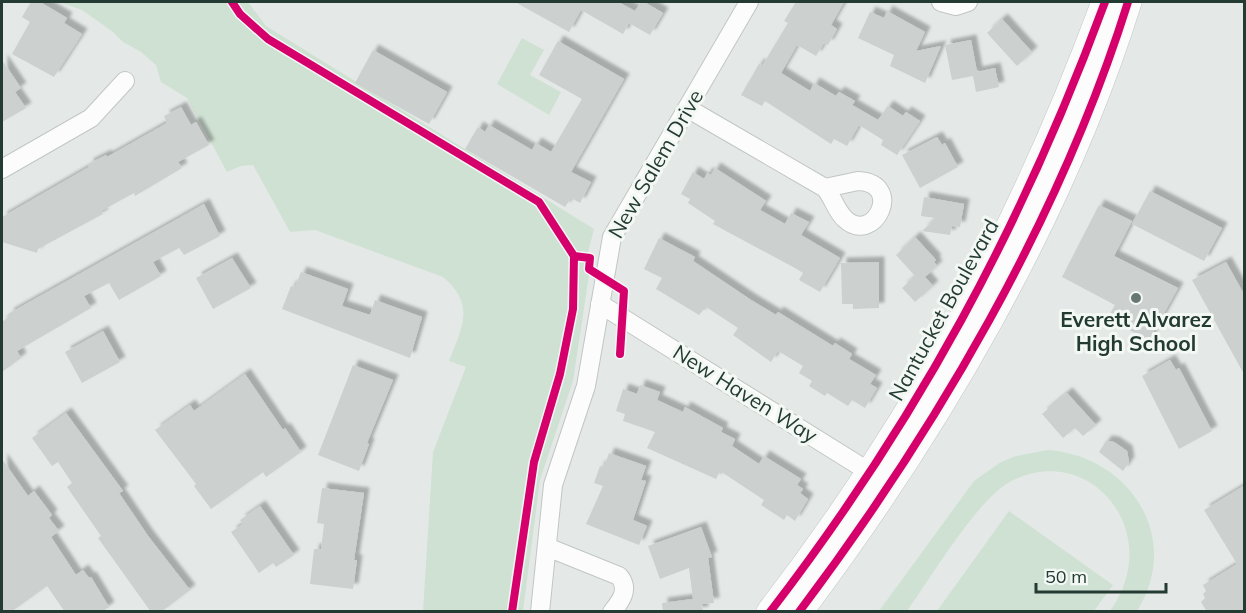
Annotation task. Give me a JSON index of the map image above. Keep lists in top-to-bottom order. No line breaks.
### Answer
{"streets":{"street":["New Salem Drive","Nantucket Boulevard","New Haven Way"]},"crossings":[["New Salem Drive","New Haven Way"],["Nantucket Boulevard","New Haven Way"]],"places":["Everett Alvarez High School"],"scale_bar":"50 m"}
